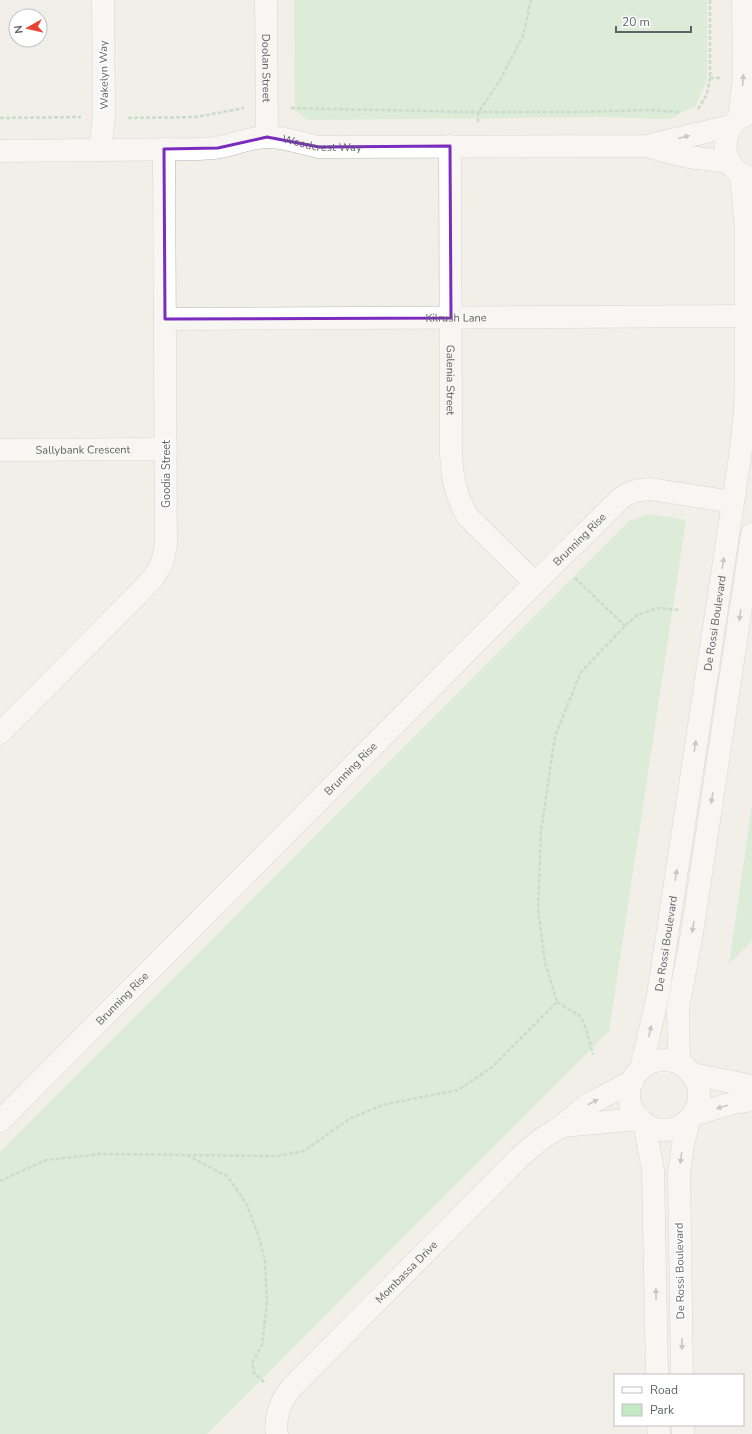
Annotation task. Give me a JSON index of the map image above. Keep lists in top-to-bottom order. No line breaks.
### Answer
{"streets":{"street":["Doolan Street","Wakelyn Way","Woodcrest Way","Kilrush Lane","Galenia Street","Sallybank Crescent","Goodia Street","Brunning Rise","De Rossi Boulevard","Mombassa Drive"]},"crossings":[["Doolan Street","Woodcrest Way"],["Wakelyn Way","Woodcrest Way"],["Woodcrest Way","Galenia Street"],["Woodcrest Way","Goodia Street"],["Woodcrest Way","De Rossi Boulevard"],["Kilrush Lane","Galenia Street"],["Kilrush Lane","Goodia Street"],["Kilrush Lane","De Rossi Boulevard"],["Galenia Street","Brunning Rise"],["Sallybank Crescent","Goodia Street"],["Brunning Rise","De Rossi Boulevard"],["De Rossi Boulevard","Mombassa Drive"]],"legend":["Road","Park"],"scale_bar":"20 m","north":"left"}
